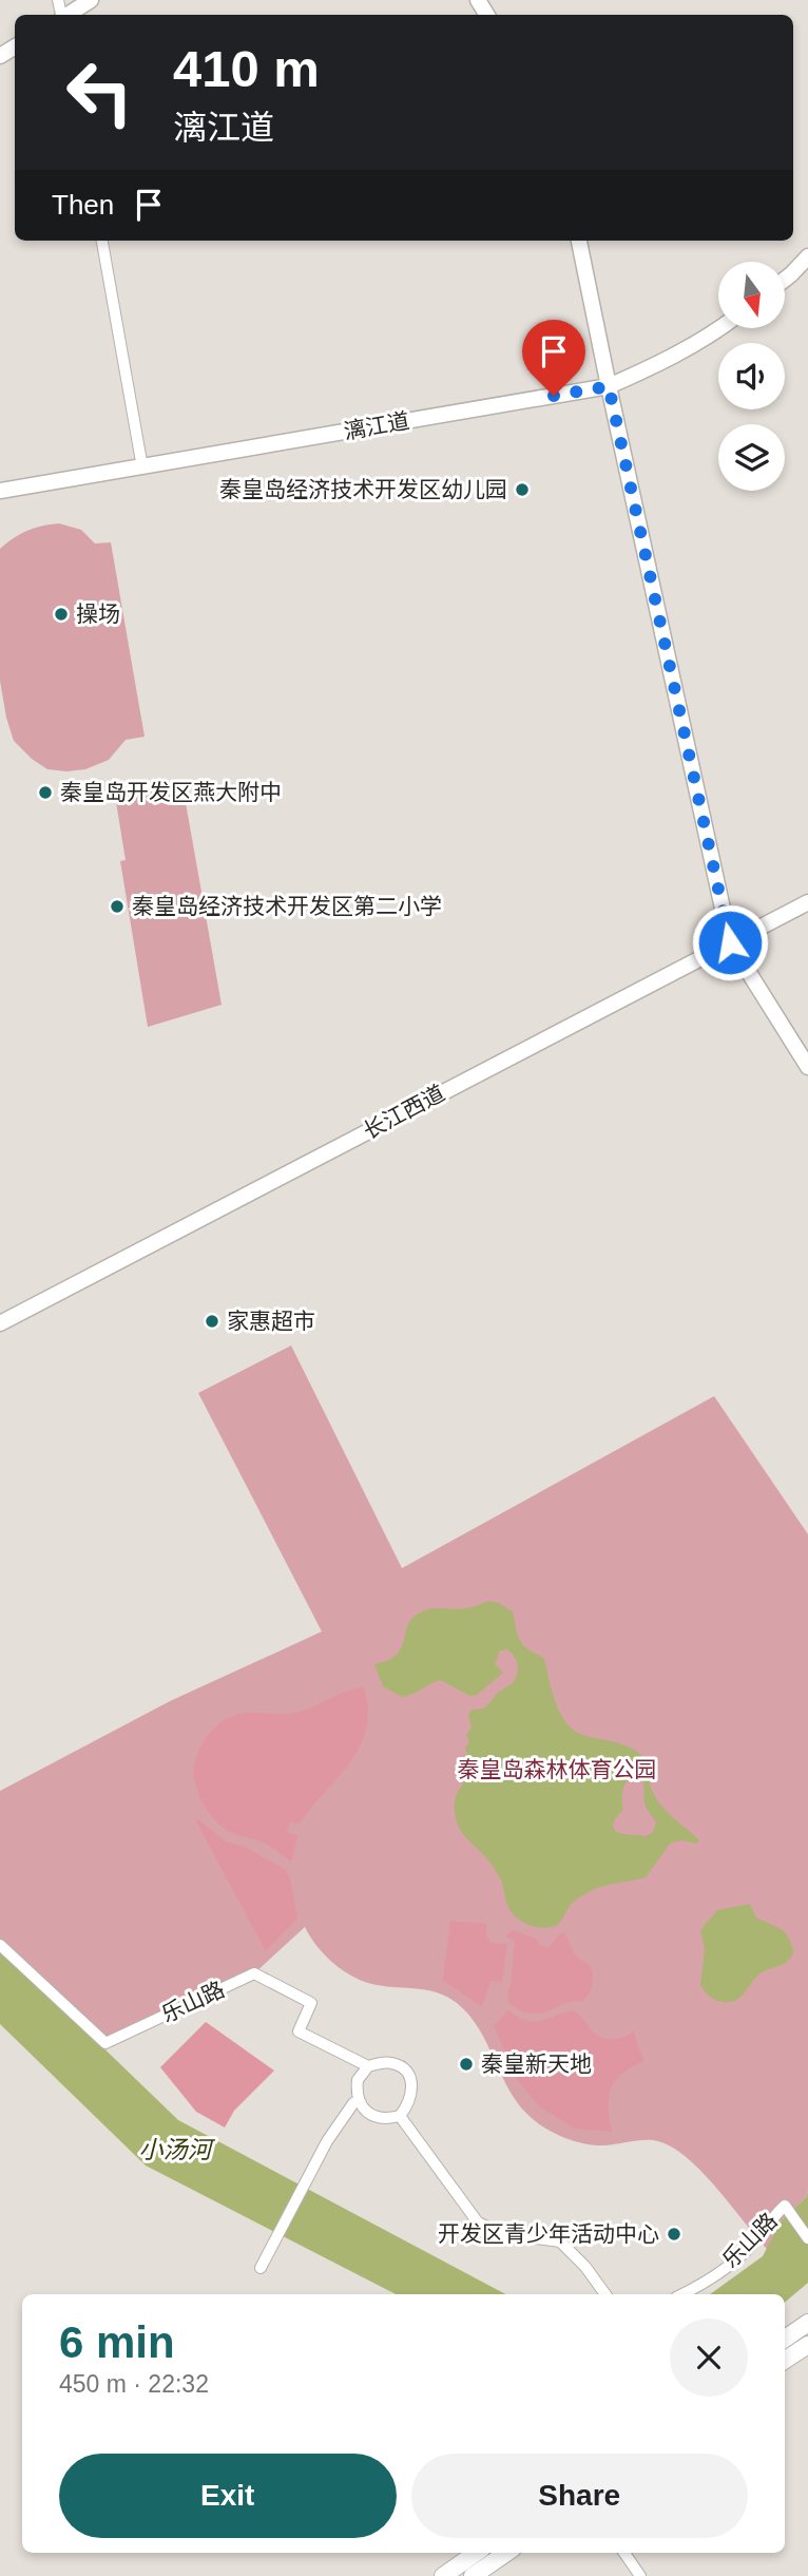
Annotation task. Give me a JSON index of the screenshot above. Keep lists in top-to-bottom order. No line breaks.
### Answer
{"streets":{"street":["漓江道","长江西道","乐山路"]},"water":["小汤河"],"parks":["秦皇岛森林体育公园"],"places":["秦皇岛经济技术开发区幼儿园","操场","秦皇岛开发区燕大附中","秦皇岛经济技术开发区第二小学","家惠超市","秦皇新天地","开发区青少年活动中心"],"north":"bottom","page":{"turn":["410 m","漓江道"],"then":"Then","heading":["6 min","450 m · 22:32"],"buttons":["Exit","Share"]}}
